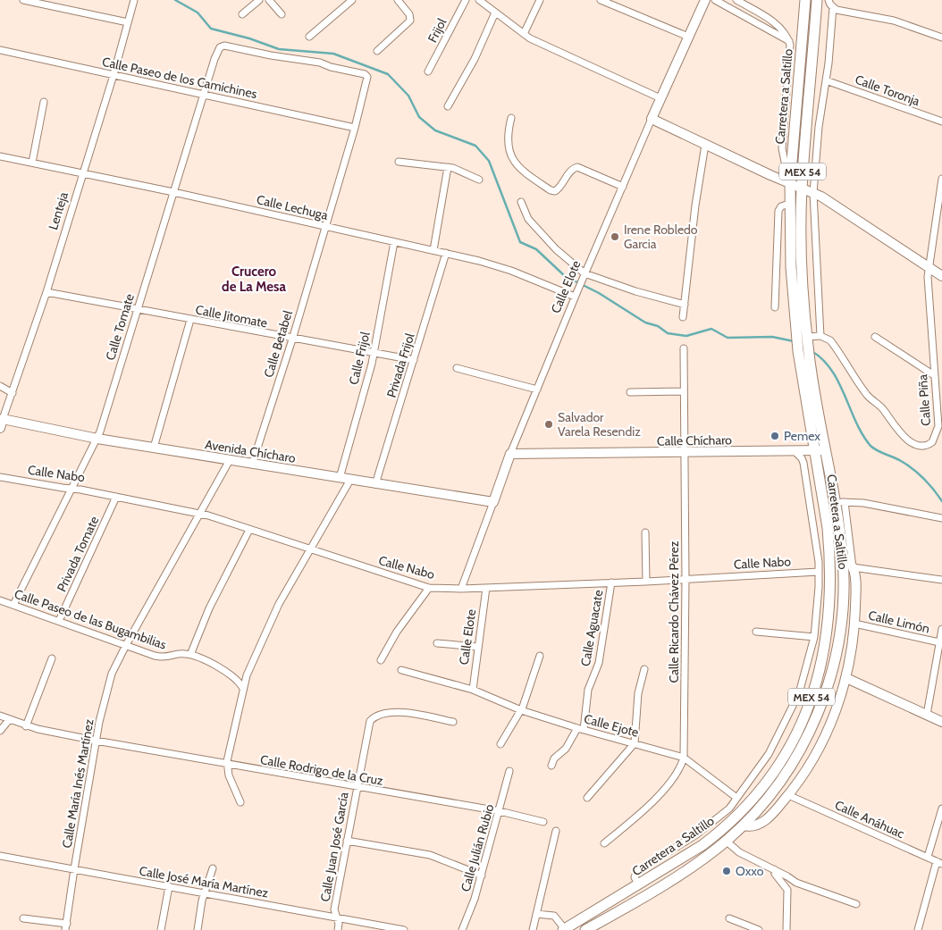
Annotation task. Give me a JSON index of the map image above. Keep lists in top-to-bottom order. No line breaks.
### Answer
{"streets":{"main road":["Carretera a Saltillo","MEX 54"],"street":["Frijol","Calle Paseo de los Camichines","Calle Toronja","Calle Lechuga","Lenteja","Calle Elote","Calle Jitomate","Calle Tomate","Calle Betabel","Calle Frijol","Privada Frijol","Calle Piña","Calle Chícharo","Avenida Chícharo","Calle Nabo","Privada Tomate","Calle Ricardo Chávez Pérez","Calle Paseo de las Bugambilias","Calle Limón","Calle Aguacate","Calle Ejote","Calle Rodrigo de la Cruz","Calle María Inés Martínez","Calle Anáhuac","Calle Juan José García","Calle Julián Rubio","Calle José María Martínez"]},"crossings":[["Calle Paseo de los Camichines","Lenteja"],["Calle Paseo de los Camichines","Calle Tomate"],["Calle Paseo de los Camichines","Calle Betabel"],["Carretera a Saltillo","Calle Chícharo"],["Calle Lechuga","Lenteja"],["Calle Lechuga","Calle Elote"],["Calle Lechuga","Calle Tomate"],["Calle Lechuga","Calle Betabel"],["Calle Lechuga","Calle Frijol"],["Calle Lechuga","Privada Frijol"],["Lenteja","Calle Jitomate"],["Lenteja","Avenida Chícharo"],["Calle Elote","Calle Chícharo"],["Calle Elote","Avenida Chícharo"],["Calle Elote","Calle Nabo"],["Calle Elote","Calle Ejote"],["Calle Jitomate","Calle Tomate"],["Calle Jitomate","Calle Betabel"],["Calle Jitomate","Calle Frijol"],["Calle Jitomate","Privada Frijol"],["Calle Tomate","Calle Betabel"],["Calle Tomate","Avenida Chícharo"],["Calle Tomate","Calle Nabo"],["Calle Tomate","Calle Paseo de las Bugambilias"],["Calle Betabel","Avenida Chícharo"],["Calle Frijol","Avenida Chícharo"],["Privada Frijol","Avenida Chícharo"],["Calle Chícharo","Calle Ricardo Chávez Pérez"],["Calle Nabo","Privada Tomate"],["Calle Nabo","Calle Ricardo Chávez Pérez"],["Calle Nabo","Calle Aguacate"],["Privada Tomate","Calle Paseo de las Bugambilias"],["Calle Ricardo Chávez Pérez","Calle Ejote"],["Calle Paseo de las Bugambilias","Calle María Inés Martínez"],["Calle Aguacate","Calle Ejote"],["Calle Rodrigo de la Cruz","Calle María Inés Martínez"],["Calle Rodrigo de la Cruz","Calle Juan José García"],["Calle Rodrigo de la Cruz","Calle Julián Rubio"],["Calle María Inés Martínez","Calle José María Martínez"],["Calle Juan José García","Calle José María Martínez"]],"districts":["Crucero de La Mesa"],"places":["Irene Robledo Garcia","Salvador Varela Resendiz","Pemex","Oxxo"]}
